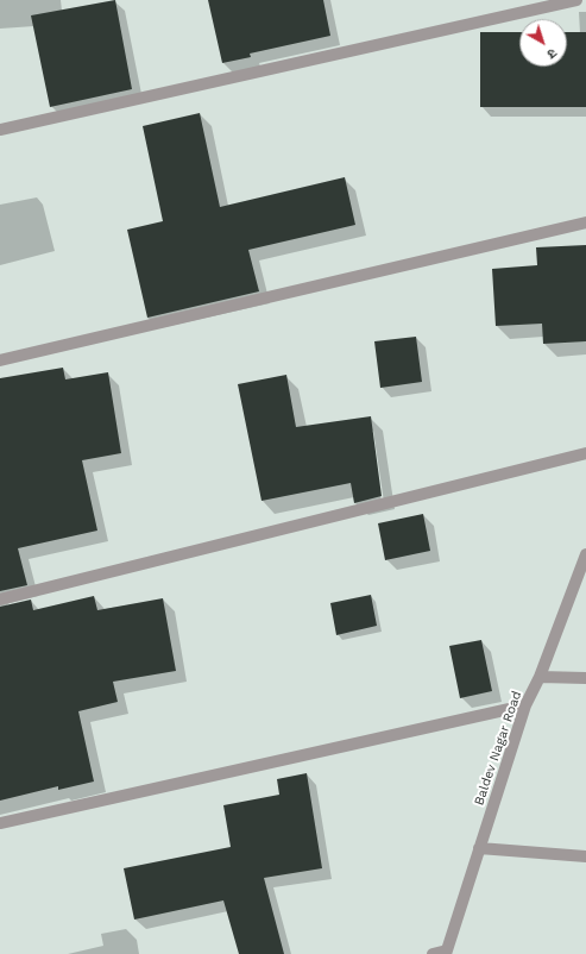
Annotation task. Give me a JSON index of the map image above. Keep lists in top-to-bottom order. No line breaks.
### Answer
{"streets":{"street":["Baldev Nagar Road"]},"north":"bottom right"}
